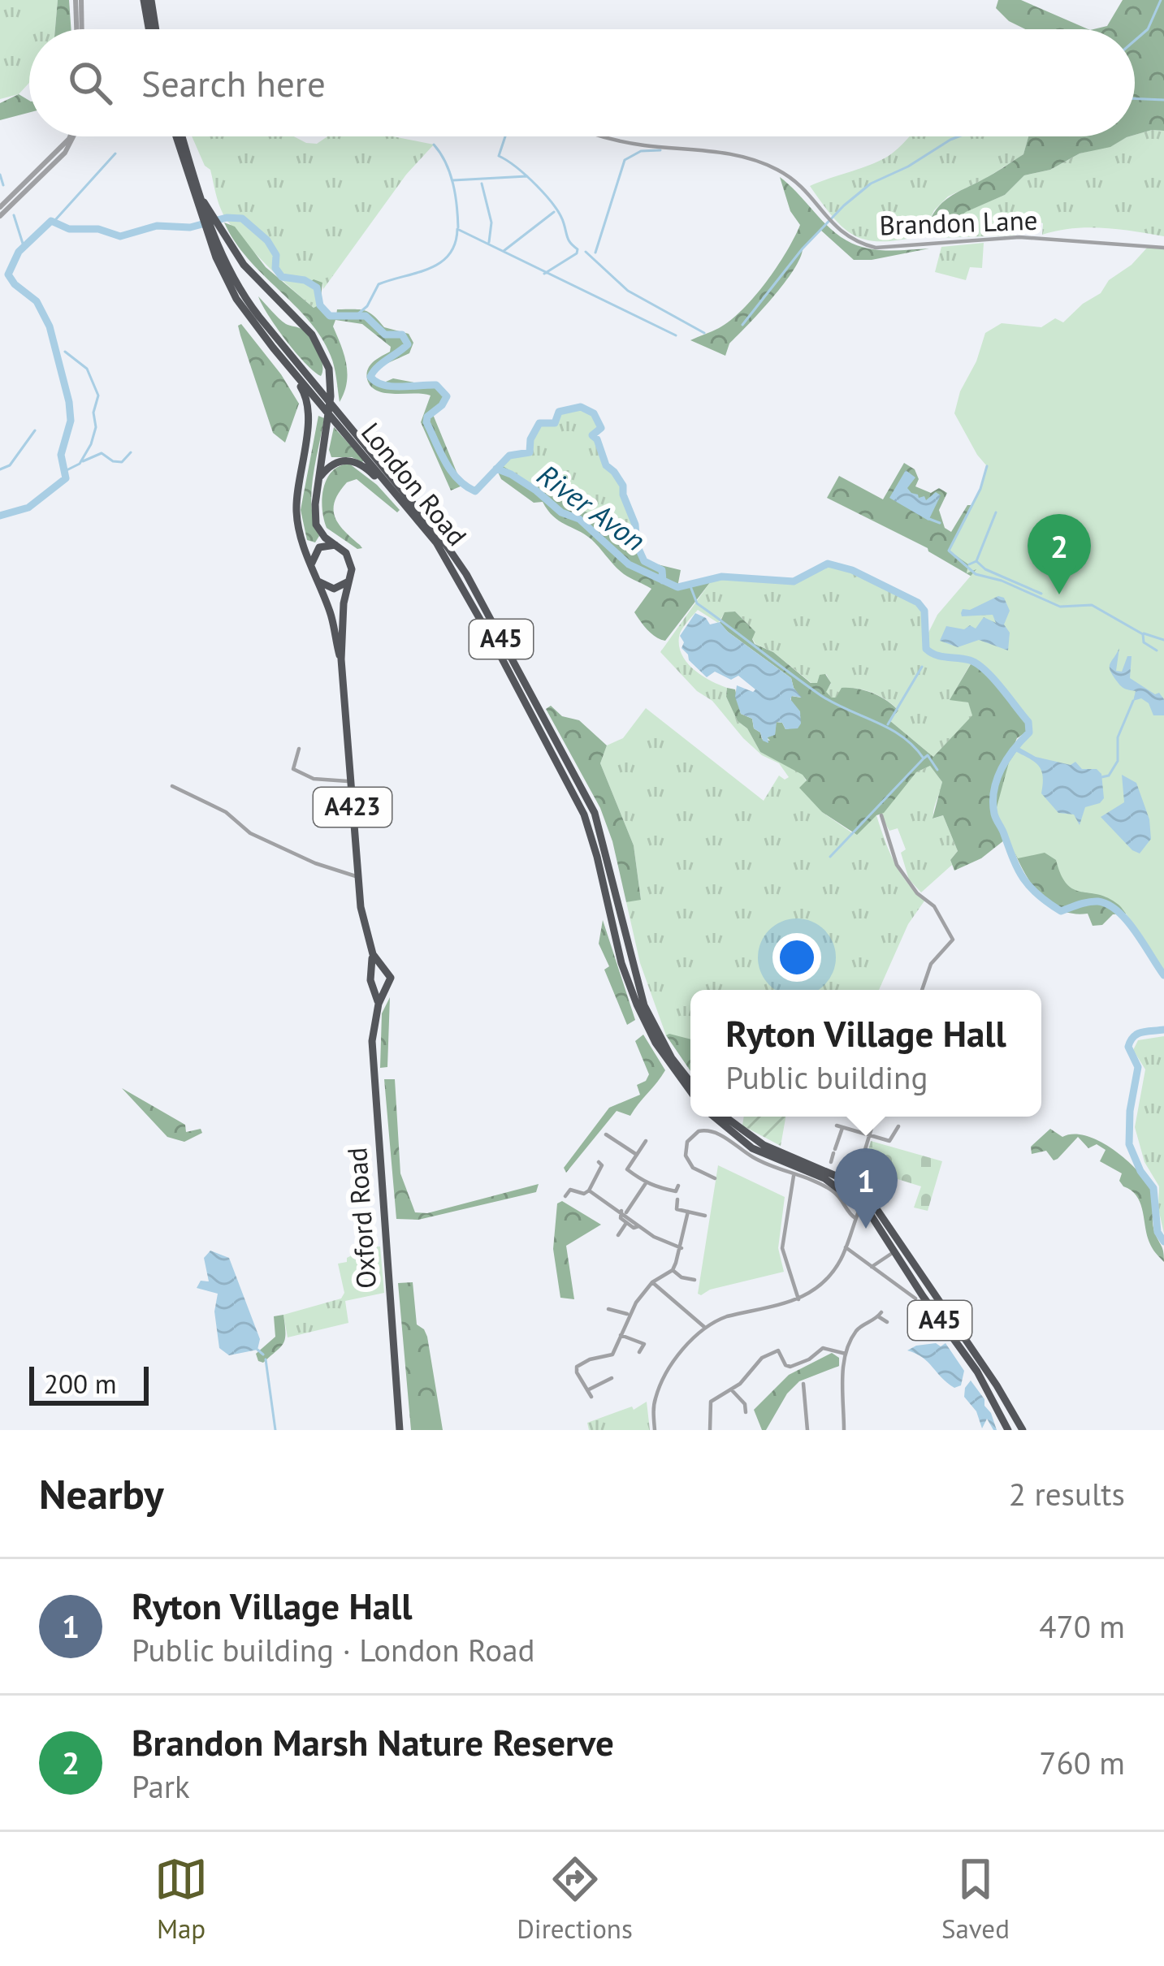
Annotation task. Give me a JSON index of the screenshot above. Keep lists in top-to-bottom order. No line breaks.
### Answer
{"streets":{"highway":["London Road","A45","A423","Oxford Road"],"street":["Brandon Lane"]},"crossings":[["A423","Oxford Road"]],"water":["River Avon"],"scale_bar":"200 m","page":{"search":"Search here","pins":["2","1"],"popup":["Ryton Village Hall","Public building"],"scale":"200 m","heading":["Nearby","2 results"],"list":[{"mark":"1","name":"Ryton Village Hall","note":"Public building · London Road","value":"470 m"},{"mark":"2","name":"Brandon Marsh Nature Reserve","note":"Park","value":"760 m"}],"nav":["Map","Directions","Saved"]}}
